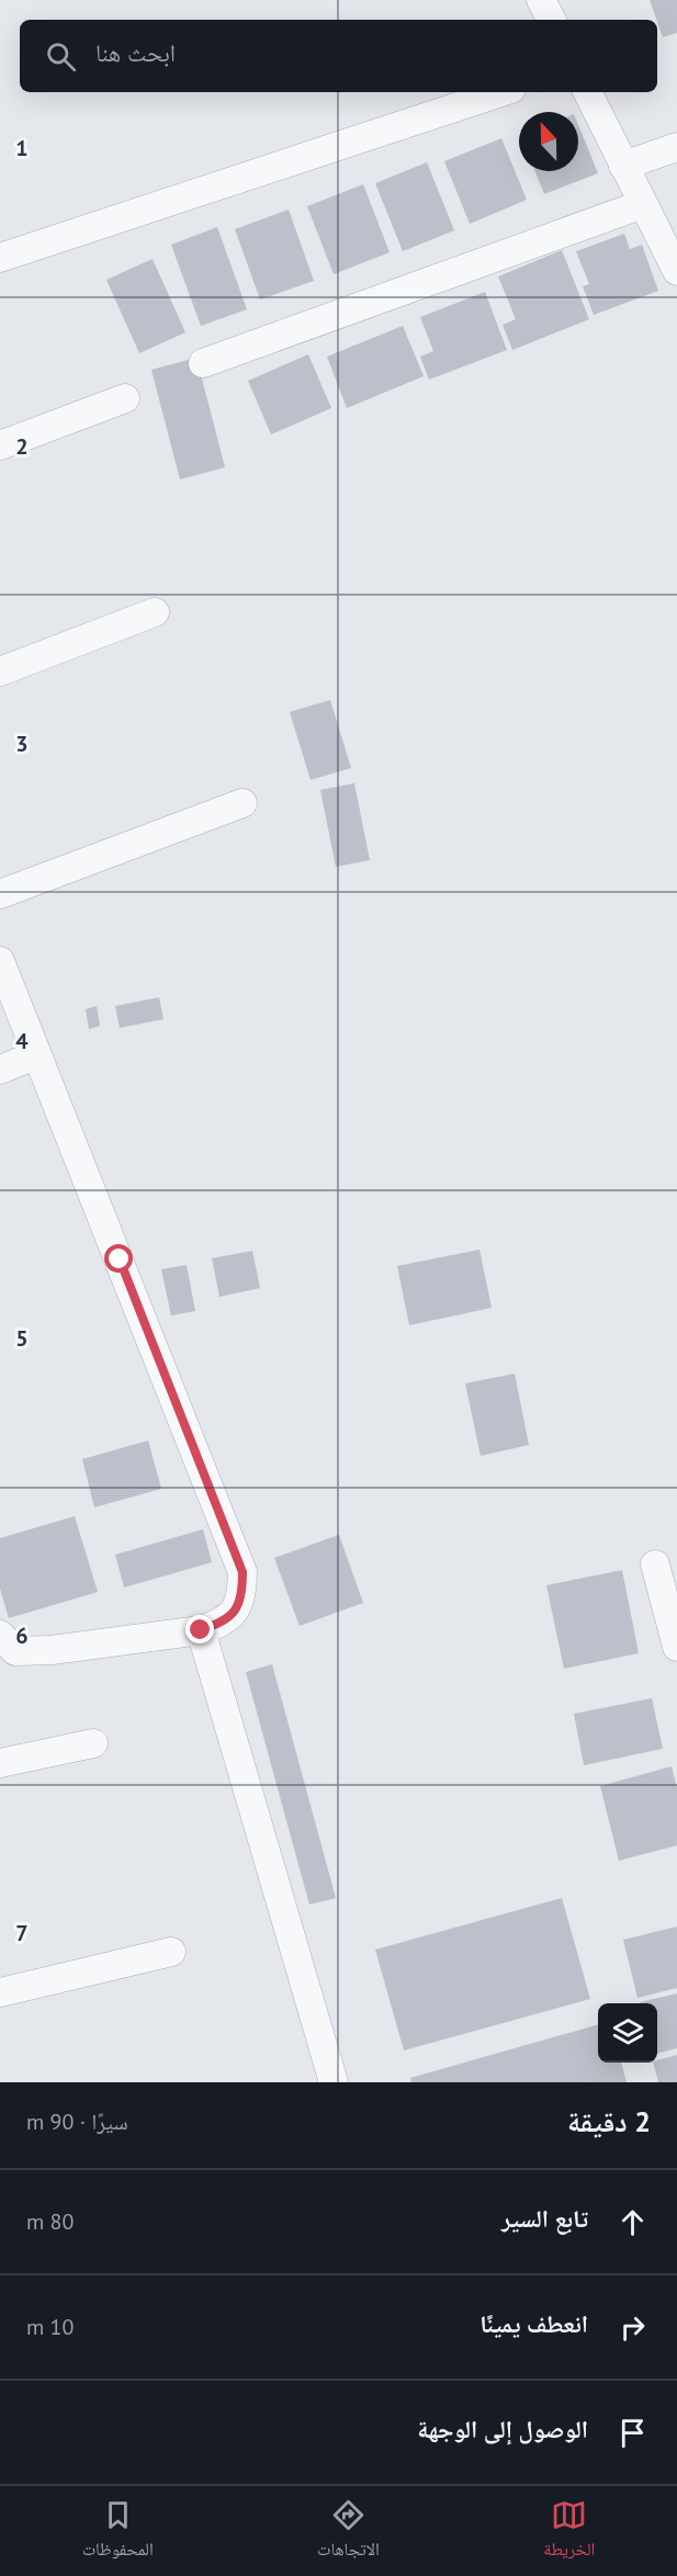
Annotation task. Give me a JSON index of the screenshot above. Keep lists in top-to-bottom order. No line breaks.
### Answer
{"north":"top","page":{"search":"ابحث هنا","heading":["2 دقيقة","سيرًا · 90 m"],"list":[["تابع السير","80 m"],["انعطف يمينًا","10 m"],"الوصول إلى الوجهة"],"nav":["الخريطة","الاتجاهات","المحفوظات"]},"grid":{"rows":["1","2","3","4","5","6","7"]}}
